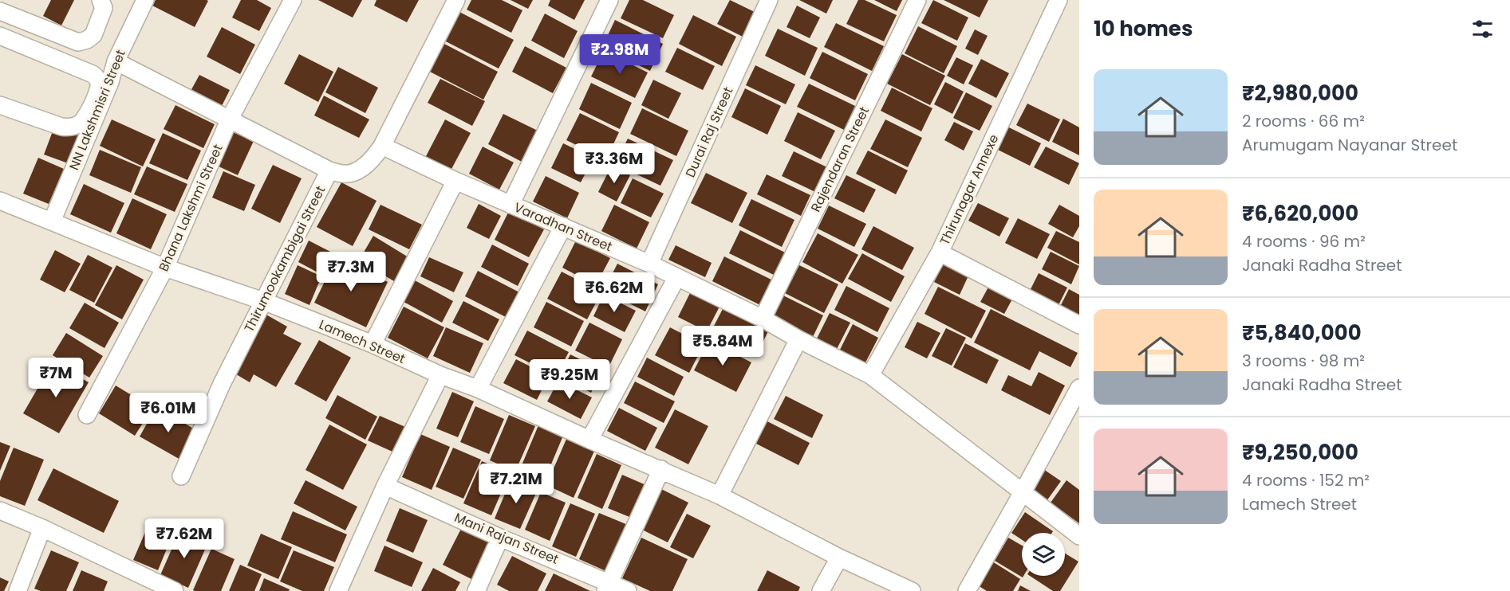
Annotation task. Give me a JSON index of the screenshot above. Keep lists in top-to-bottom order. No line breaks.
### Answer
{"streets":{"street":["NN Lakshmisri Street","Durai Raj Street","Rajendaran Street","Thirunagar Annexe","Bhana Lakshmi Street","Varadhan Street","Thirumookambigai Street","Lamech Street","Mani Rajan Street"]},"crossings":[["NN Lakshmisri Street","Lamech Street"],["Durai Raj Street","Varadhan Street"],["Rajendaran Street","Varadhan Street"],["Thirunagar Annexe","Varadhan Street"],["Bhana Lakshmi Street","Lamech Street"],["Varadhan Street","Thirumookambigai Street"],["Thirumookambigai Street","Lamech Street"]],"page":{"heading":"10 homes","price":["₹2.98M","₹3.36M","₹7.3M","₹6.62M","₹5.84M","₹7M","₹9.25M","₹6.01M","₹7.21M","₹7.62M"],"list":[{"name":"₹2,980,000","note":"2 rooms · 66 m² · Arumugam Nayanar Street"},{"name":"₹6,620,000","note":"4 rooms · 96 m² · Janaki Radha Street"},{"name":"₹5,840,000","note":"3 rooms · 98 m² · Janaki Radha Street"},{"name":"₹9,250,000","note":"4 rooms · 152 m² · Lamech Street"}]}}
